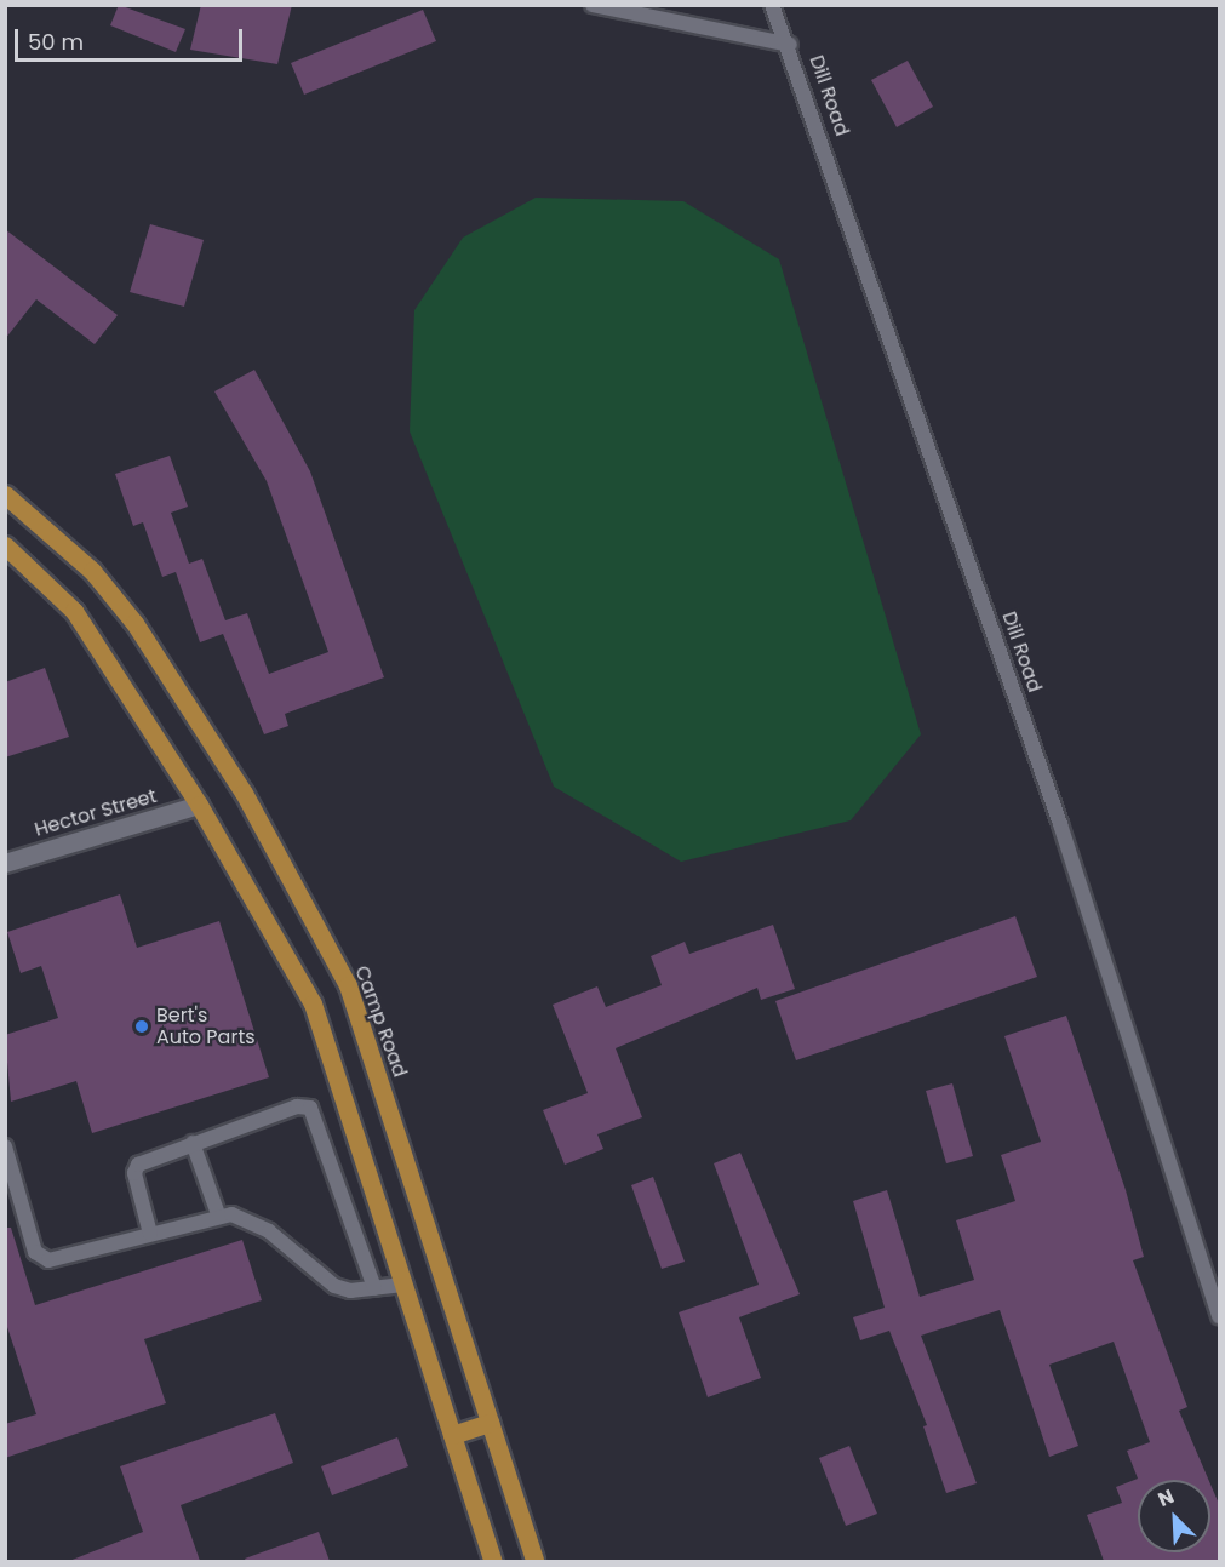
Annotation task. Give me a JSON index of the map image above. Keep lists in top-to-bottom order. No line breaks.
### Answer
{"streets":{"main road":["Camp Road"],"street":["Hector Street"],"lane":["Dill Road"]},"places":["Bert's Auto Parts"],"scale_bar":"50 m","north":"top left"}
